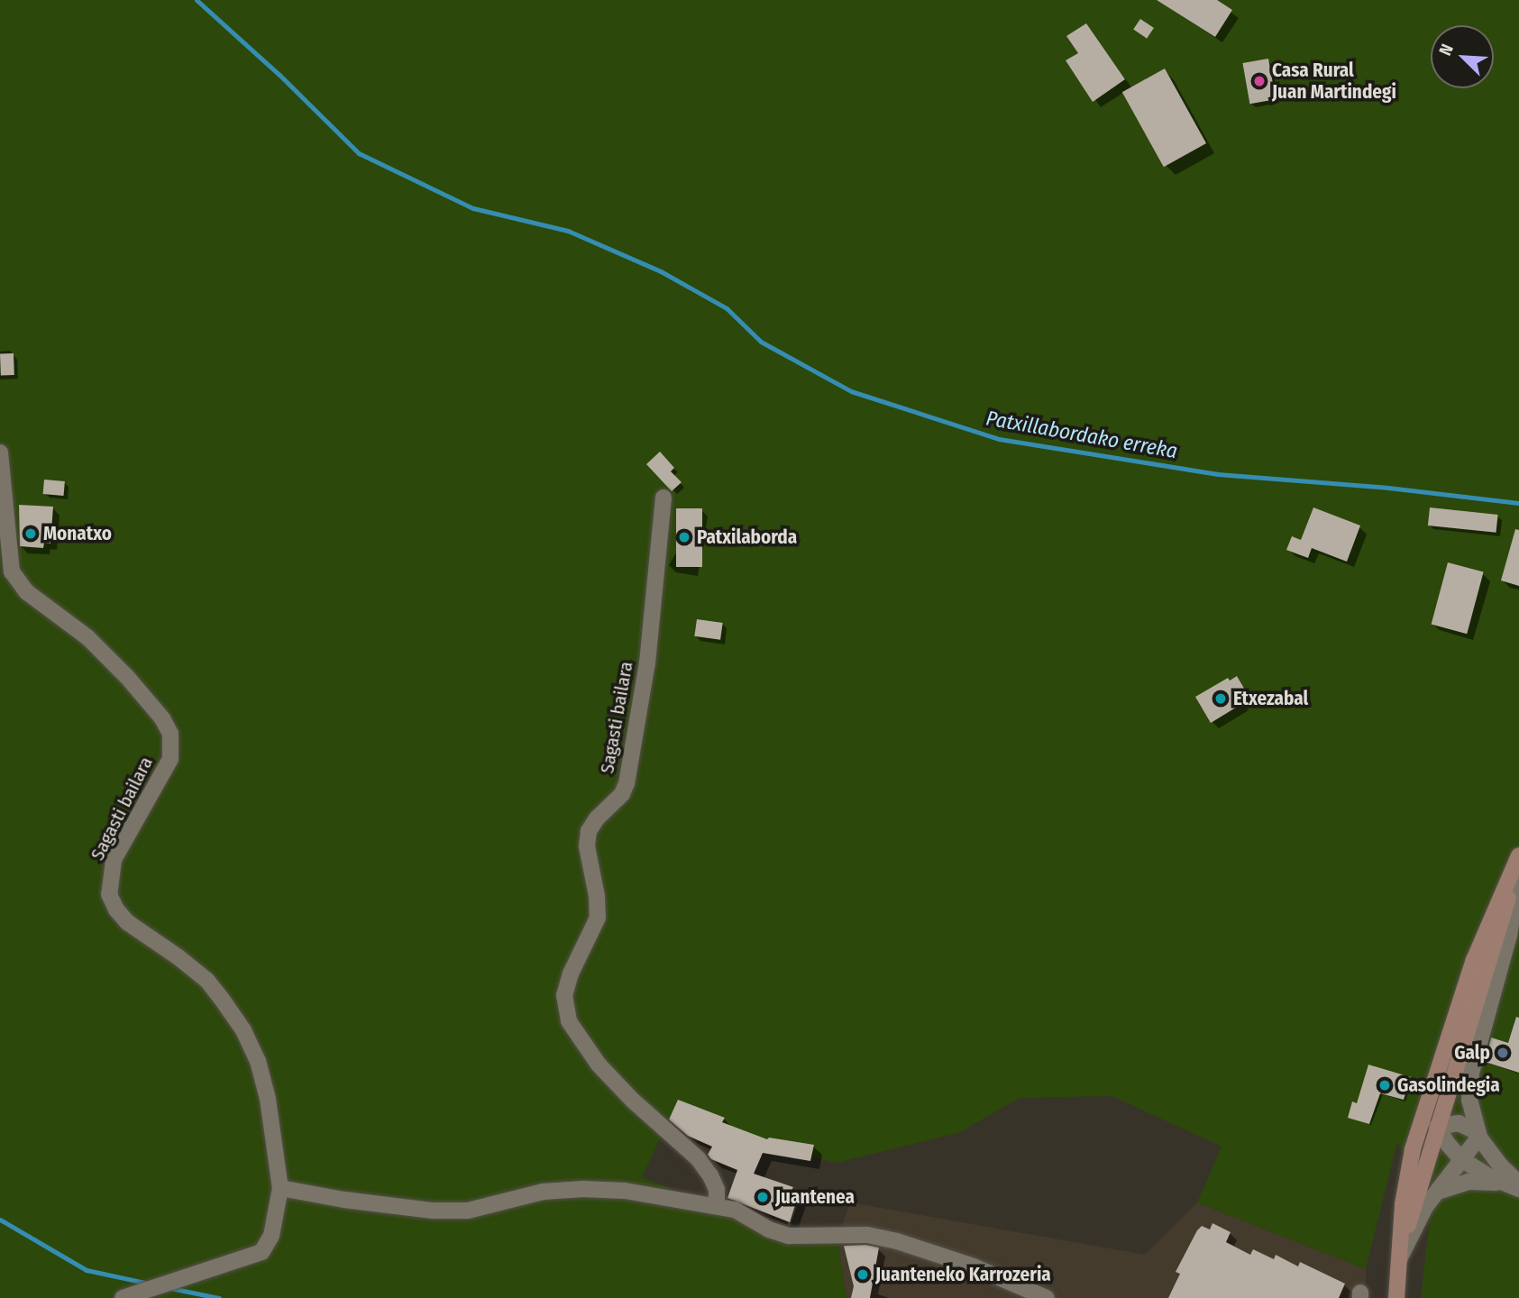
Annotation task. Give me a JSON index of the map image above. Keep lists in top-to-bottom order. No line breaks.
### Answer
{"streets":{"street":["Sagasti bailara"]},"water":["Patxillabordako erreka"],"places":["Casa Rural Juan Martindegi","Monatxo","Patxilaborda","Etxezabal","Galp","Gasolindegia","Juantenea","Juanteneko Karrozeria"],"north":"top left"}
